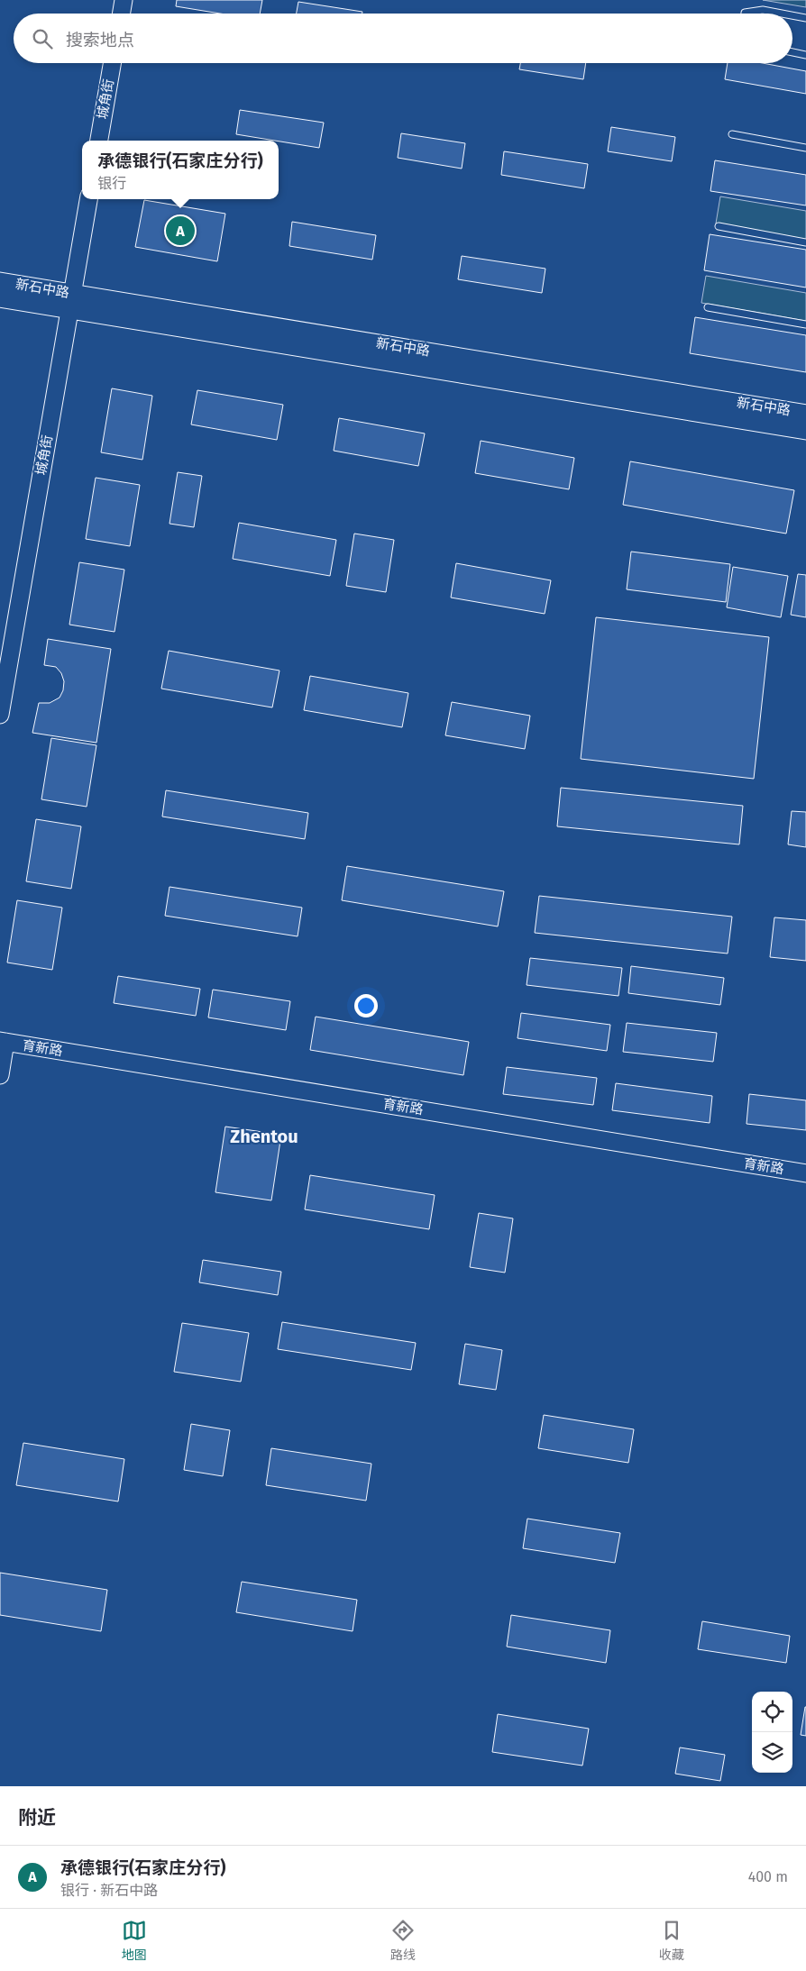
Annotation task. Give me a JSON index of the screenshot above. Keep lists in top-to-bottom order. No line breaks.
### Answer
{"streets":{"main road":["城角街","新石中路","育新路"]},"crossings":[["城角街","新石中路"]],"districts":["Zhentou"],"page":{"search":"搜索地点","popup":["承德银行(石家庄分行)","银行"],"pins":"A","heading":"附近","list":[{"mark":"A","name":"承德银行(石家庄分行)","note":"银行 · 新石中路","value":"400 m"}],"nav":["地图","路线","收藏"]}}
